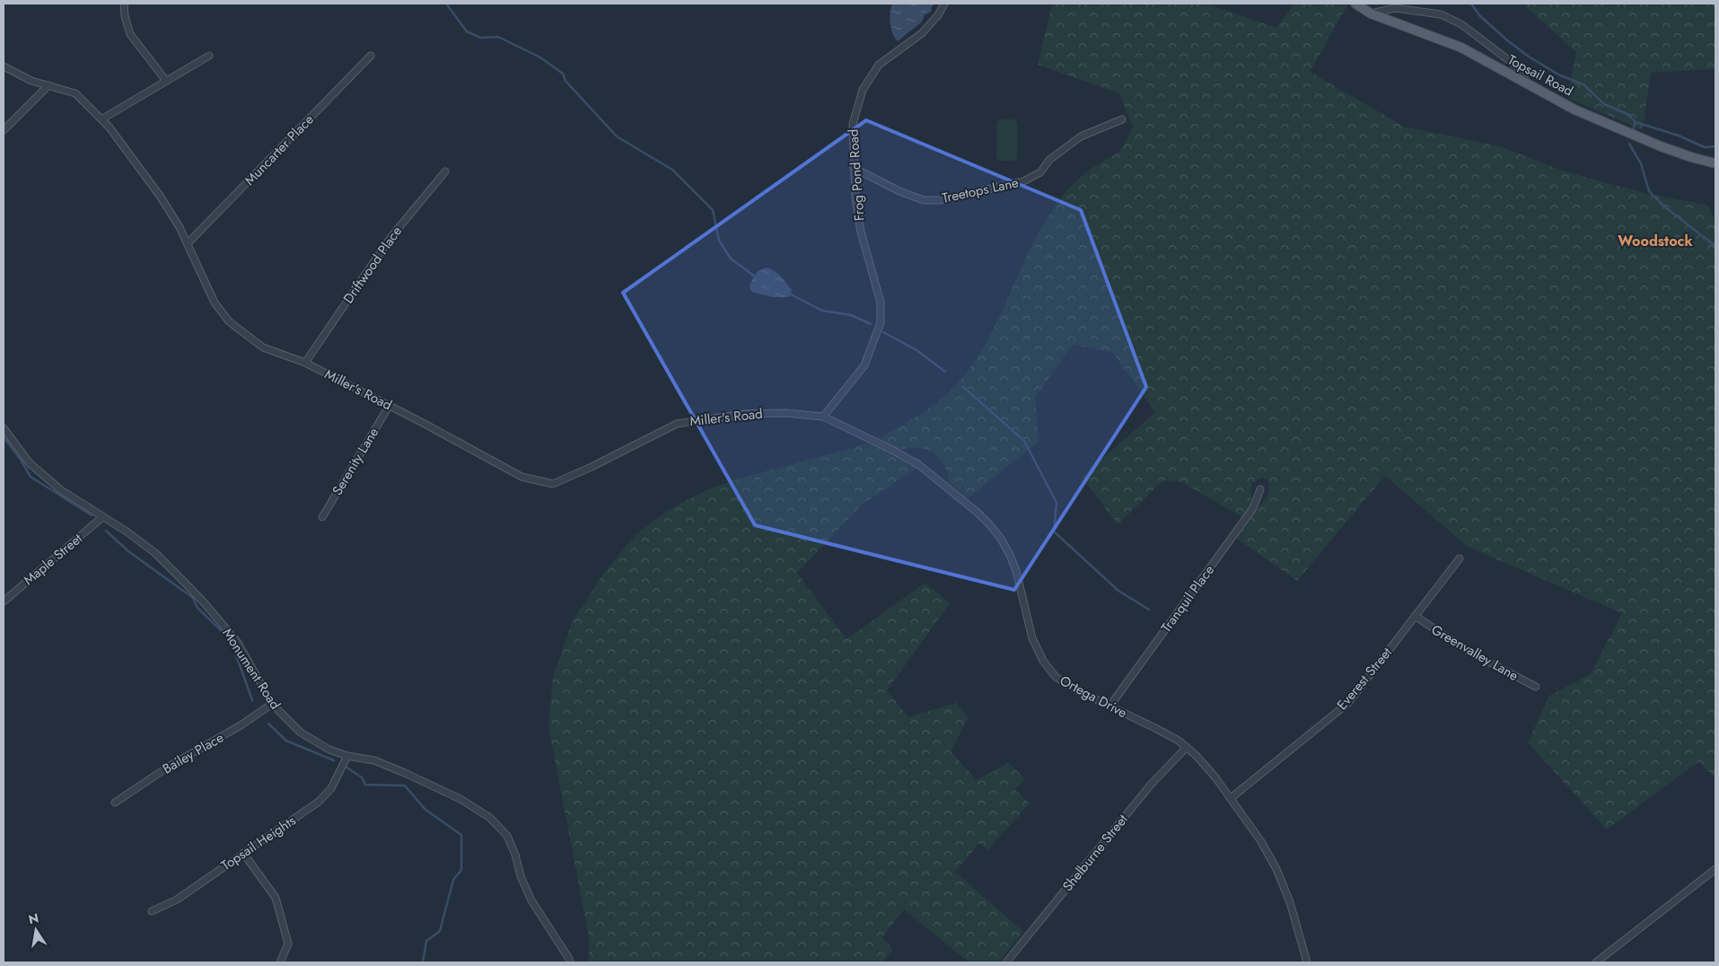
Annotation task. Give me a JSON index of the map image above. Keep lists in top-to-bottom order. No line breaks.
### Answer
{"streets":{"main road":["Topsail Road"],"street":["Muncarter Place","Frog Pond Road","Treetops Lane","Driftwood Place","Miller's Road","Serenity Lane","Maple Street","Tranquil Place","Greenvalley Lane","Monument Road","Everest Street","Ortega Drive","Bailey Place","Topsail Heights","Shelburne Street"]},"crossings":[["Muncarter Place","Miller's Road"],["Frog Pond Road","Treetops Lane"],["Frog Pond Road","Miller's Road"],["Frog Pond Road","Ortega Drive"],["Driftwood Place","Miller's Road"],["Miller's Road","Serenity Lane"],["Miller's Road","Ortega Drive"],["Maple Street","Monument Road"],["Tranquil Place","Ortega Drive"],["Greenvalley Lane","Everest Street"],["Monument Road","Bailey Place"],["Monument Road","Topsail Heights"],["Everest Street","Ortega Drive"],["Ortega Drive","Shelburne Street"]],"districts":["Woodstock"],"north":"top"}
